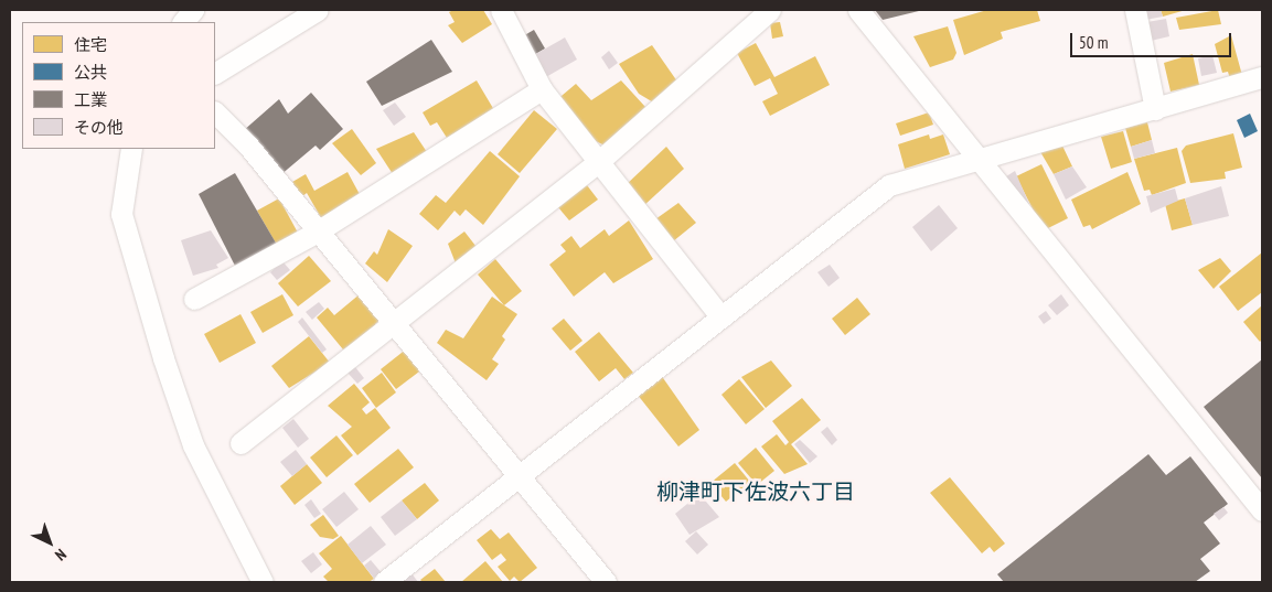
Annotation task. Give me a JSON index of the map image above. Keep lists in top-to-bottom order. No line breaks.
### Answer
{"districts":["柳津町下佐波六丁目"],"legend":["住宅","公共","工業","その他"],"scale_bar":"50 m","north":"bottom right"}
